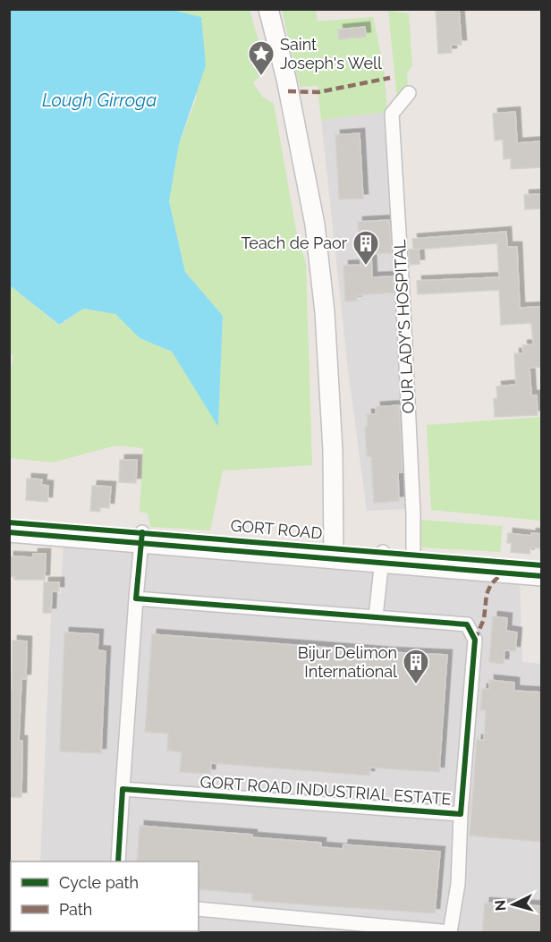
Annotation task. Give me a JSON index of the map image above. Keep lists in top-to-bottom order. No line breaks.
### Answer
{"streets":{"main road":["GORT ROAD"],"street":["OUR LADY'S HOSPITAL","GORT ROAD INDUSTRIAL ESTATE"]},"crossings":[["OUR LADY'S HOSPITAL","GORT ROAD"],["OUR LADY'S HOSPITAL","GORT ROAD INDUSTRIAL ESTATE"]],"water":["Lough Girroga"],"places":{"place":["Saint Joseph's Well"],"building":["Teach de Paor","Bijur Delimon International"]},"legend":["Cycle path","Path"],"north":"left"}
